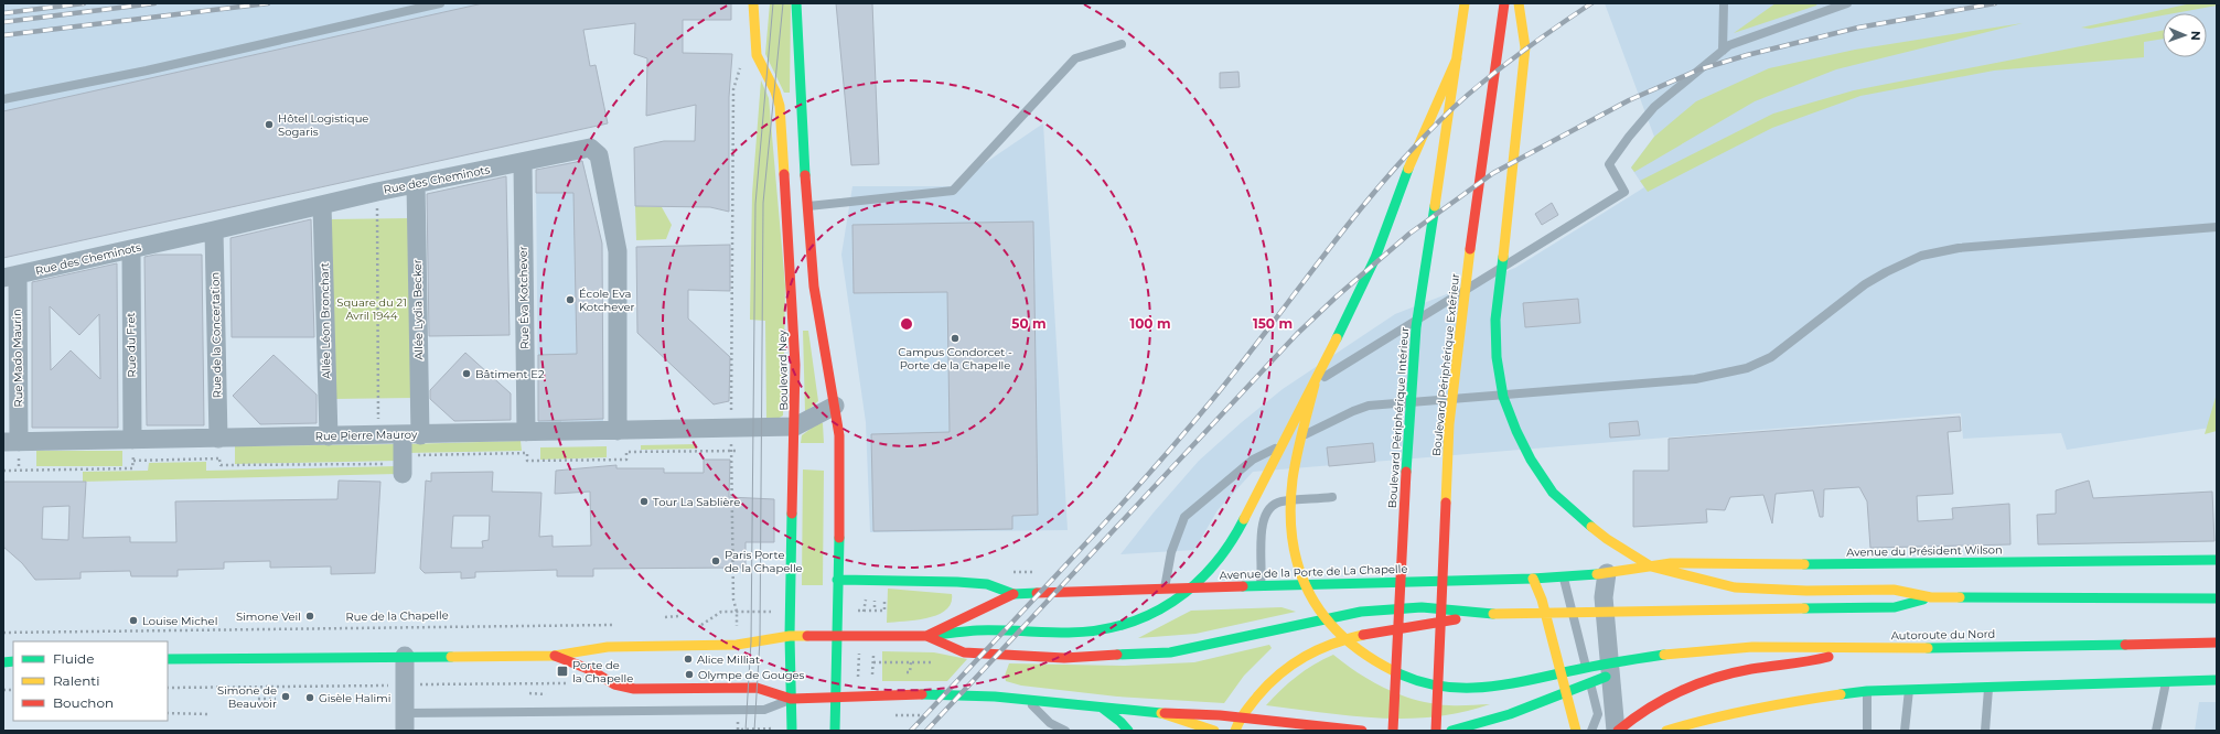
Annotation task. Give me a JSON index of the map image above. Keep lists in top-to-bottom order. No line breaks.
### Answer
{"streets":{"main road":["Boulevard Périphérique Extérieur","Boulevard Ney","Boulevard Périphérique Intérieur","Avenue du Président Wilson","Avenue de la Porte de La Chapelle","Autoroute du Nord"],"street":["Rue des Cheminots","Rue Éva Kotchever","Allée Lydia Becker","Allée Léon Bronchart","Rue de la Concertation","Rue du Fret","Rue Mado Maurin","Rue Pierre Mauroy"],"path":["Rue de la Chapelle"]},"crossings":[["Rue des Cheminots","Rue Éva Kotchever"],["Rue des Cheminots","Allée Lydia Becker"],["Rue des Cheminots","Allée Léon Bronchart"],["Rue des Cheminots","Rue de la Concertation"],["Rue des Cheminots","Rue du Fret"],["Rue des Cheminots","Rue Mado Maurin"],["Rue des Cheminots","Rue Pierre Mauroy"],["Rue Éva Kotchever","Rue Pierre Mauroy"],["Allée Lydia Becker","Rue Pierre Mauroy"],["Allée Léon Bronchart","Rue Pierre Mauroy"],["Rue de la Concertation","Rue Pierre Mauroy"],["Rue du Fret","Rue Pierre Mauroy"],["Rue Mado Maurin","Rue Pierre Mauroy"],["Boulevard Ney","Avenue de la Porte de La Chapelle"],["Avenue du Président Wilson","Avenue de la Porte de La Chapelle"]],"parks":["Square du 21 Avril 1944"],"places":{"other":["Hôtel Logistique Sogaris","École Eva Kotchever","Campus Condorcet - Porte de la Chapelle","Bâtiment E2","Tour La Sablière","Paris Porte de la Chapelle","Simone Veil","Louise Michel","Alice Milliat","Olympe de Gouges","Simone de Beauvoir","Gisèle Halimi"],"transit":["Porte de la Chapelle"]},"legend":["Fluide","Ralenti","Bouchon"],"north":"right","rings":["50 m","100 m","150 m"]}
